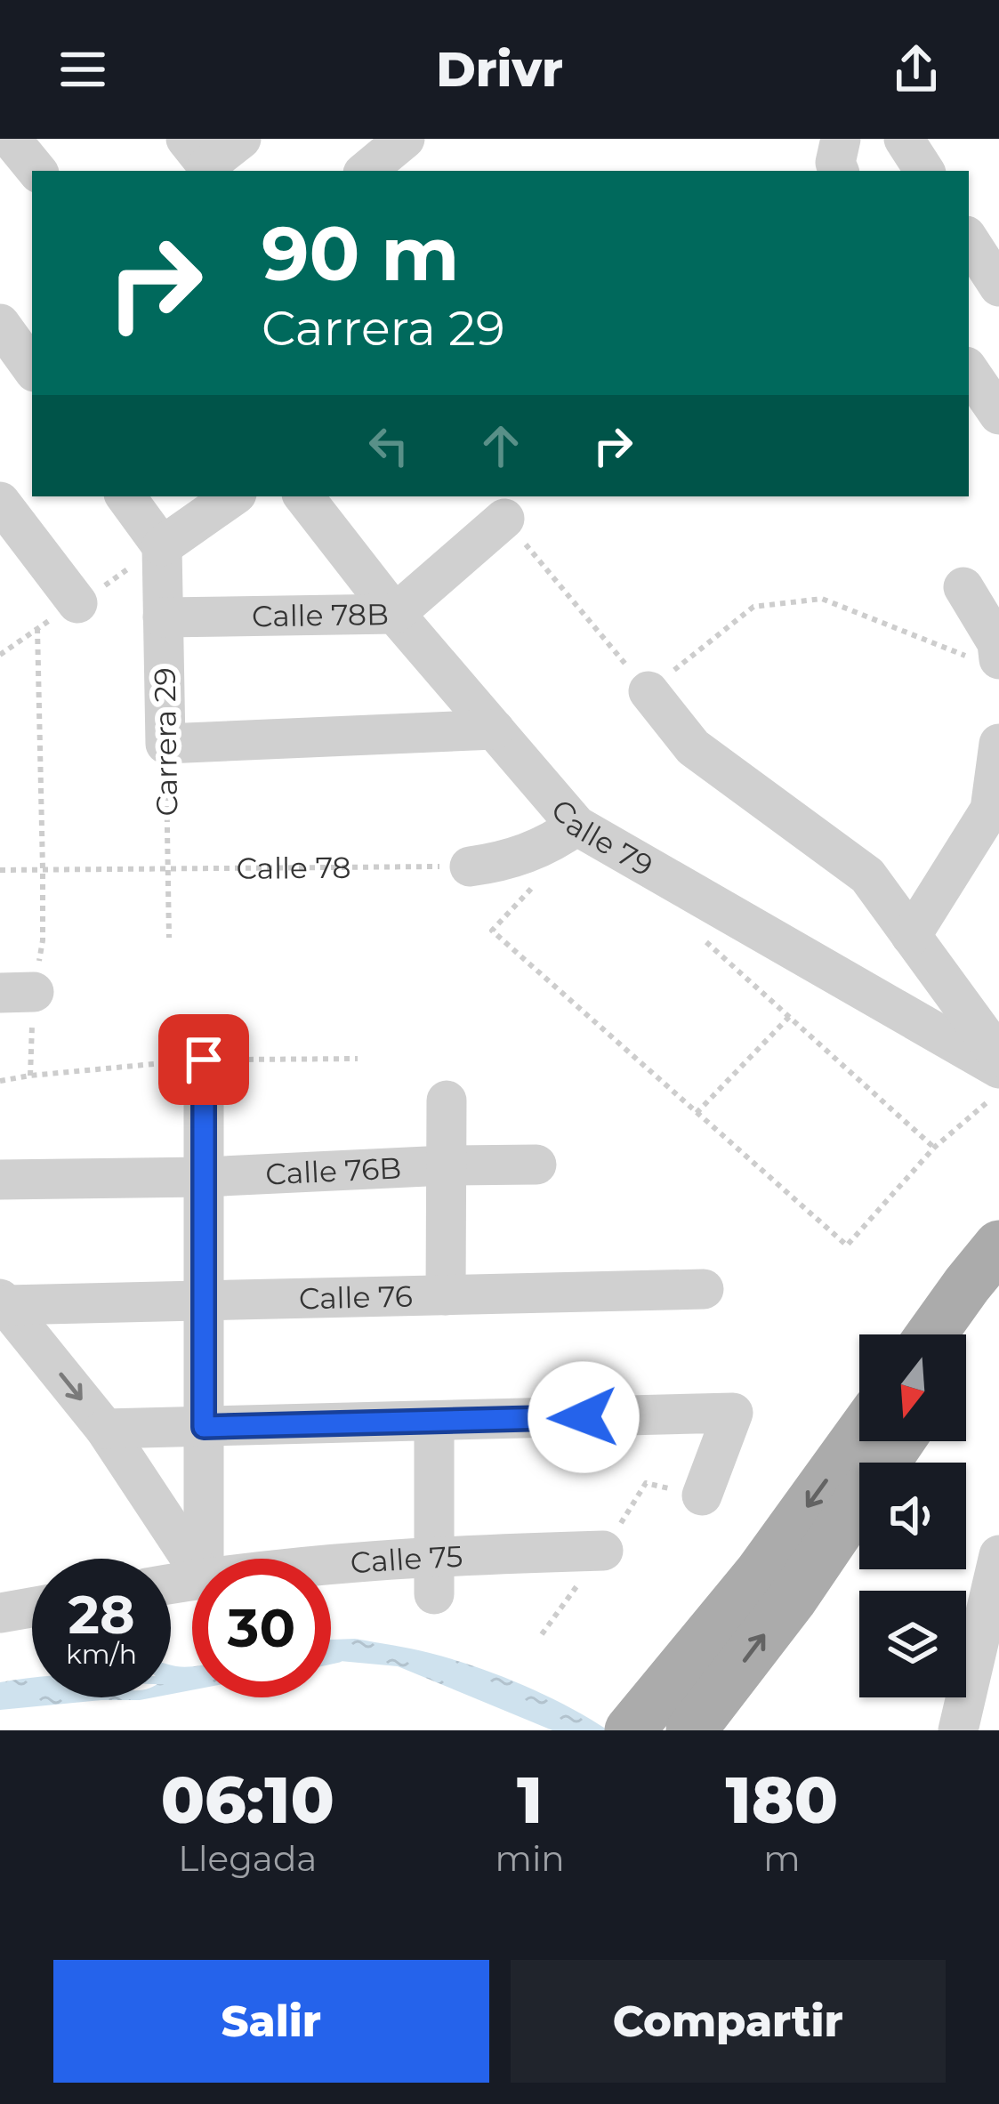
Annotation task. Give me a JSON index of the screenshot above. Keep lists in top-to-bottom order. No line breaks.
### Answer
{"streets":{"street":["Calle 78B","Carrera 29","Calle 79","Calle 76B","Calle 76","Calle 75"],"path":["Calle 78"]},"crossings":[["Calle 78B","Carrera 29"],["Calle 78B","Calle 79"],["Carrera 29","Calle 78"]],"north":"bottom","page":{"header":"Drivr","turn":["90 m","Carrera 29"],"speed":"28 km/h","limit":"30","eta":["06:10","Llegada","1","min","180","m"],"buttons":["Salir","Compartir"]}}
